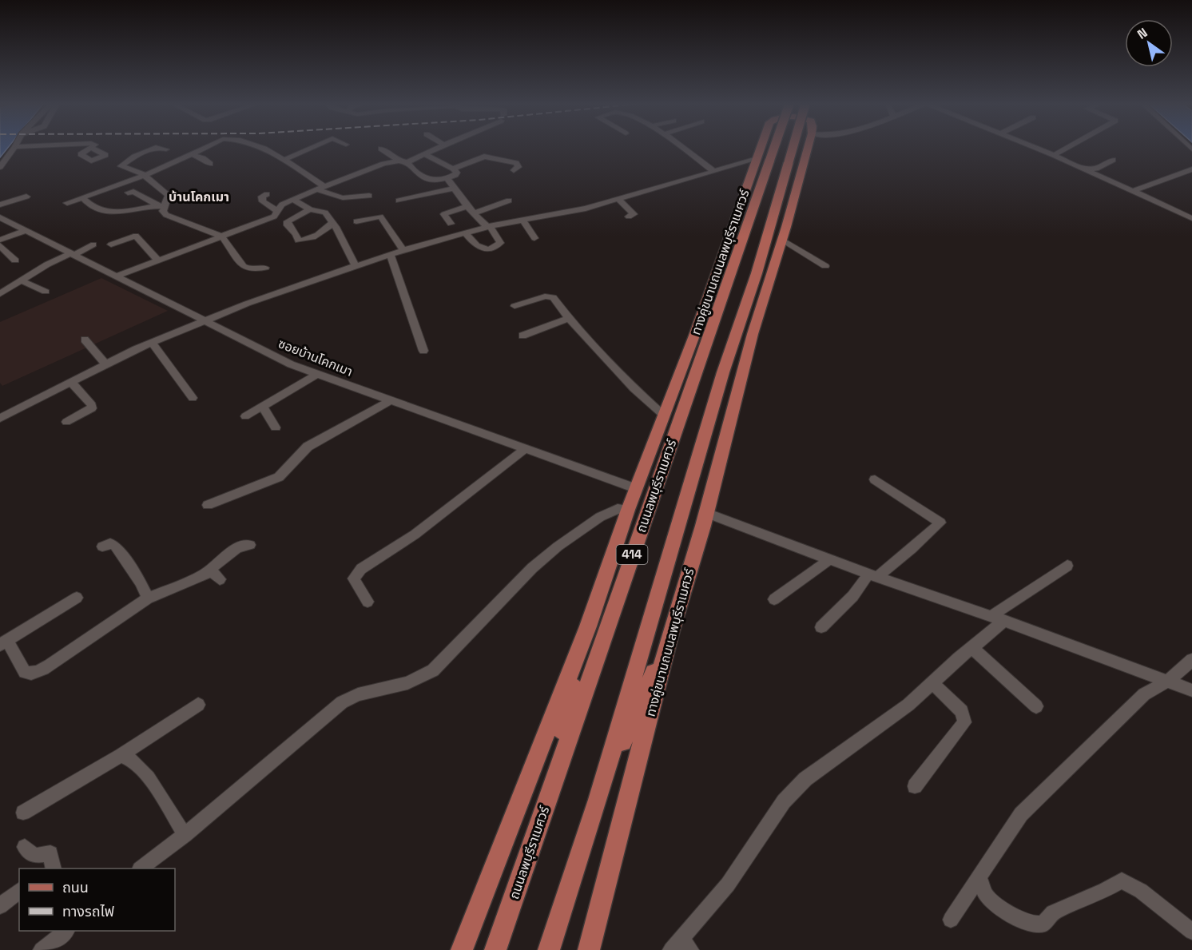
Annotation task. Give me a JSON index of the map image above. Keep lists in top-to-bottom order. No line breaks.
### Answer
{"streets":{"main road":["ทางคู่ขนานถนนลพบุรีราเมศวร์","ถนนลพบุรีราเมศวร์","414"],"street":["ซอยบ้านโคกเมา"]},"crossings":[["ทางคู่ขนานถนนลพบุรีราเมศวร์","ซอยบ้านโคกเมา"],["ทางคู่ขนานถนนลพบุรีราเมศวร์","ถนนลพบุรีราเมศวร์"]],"districts":["บ้านโคกเมา"],"legend":["ถนน","ทางรถไฟ"],"north":"top left"}
